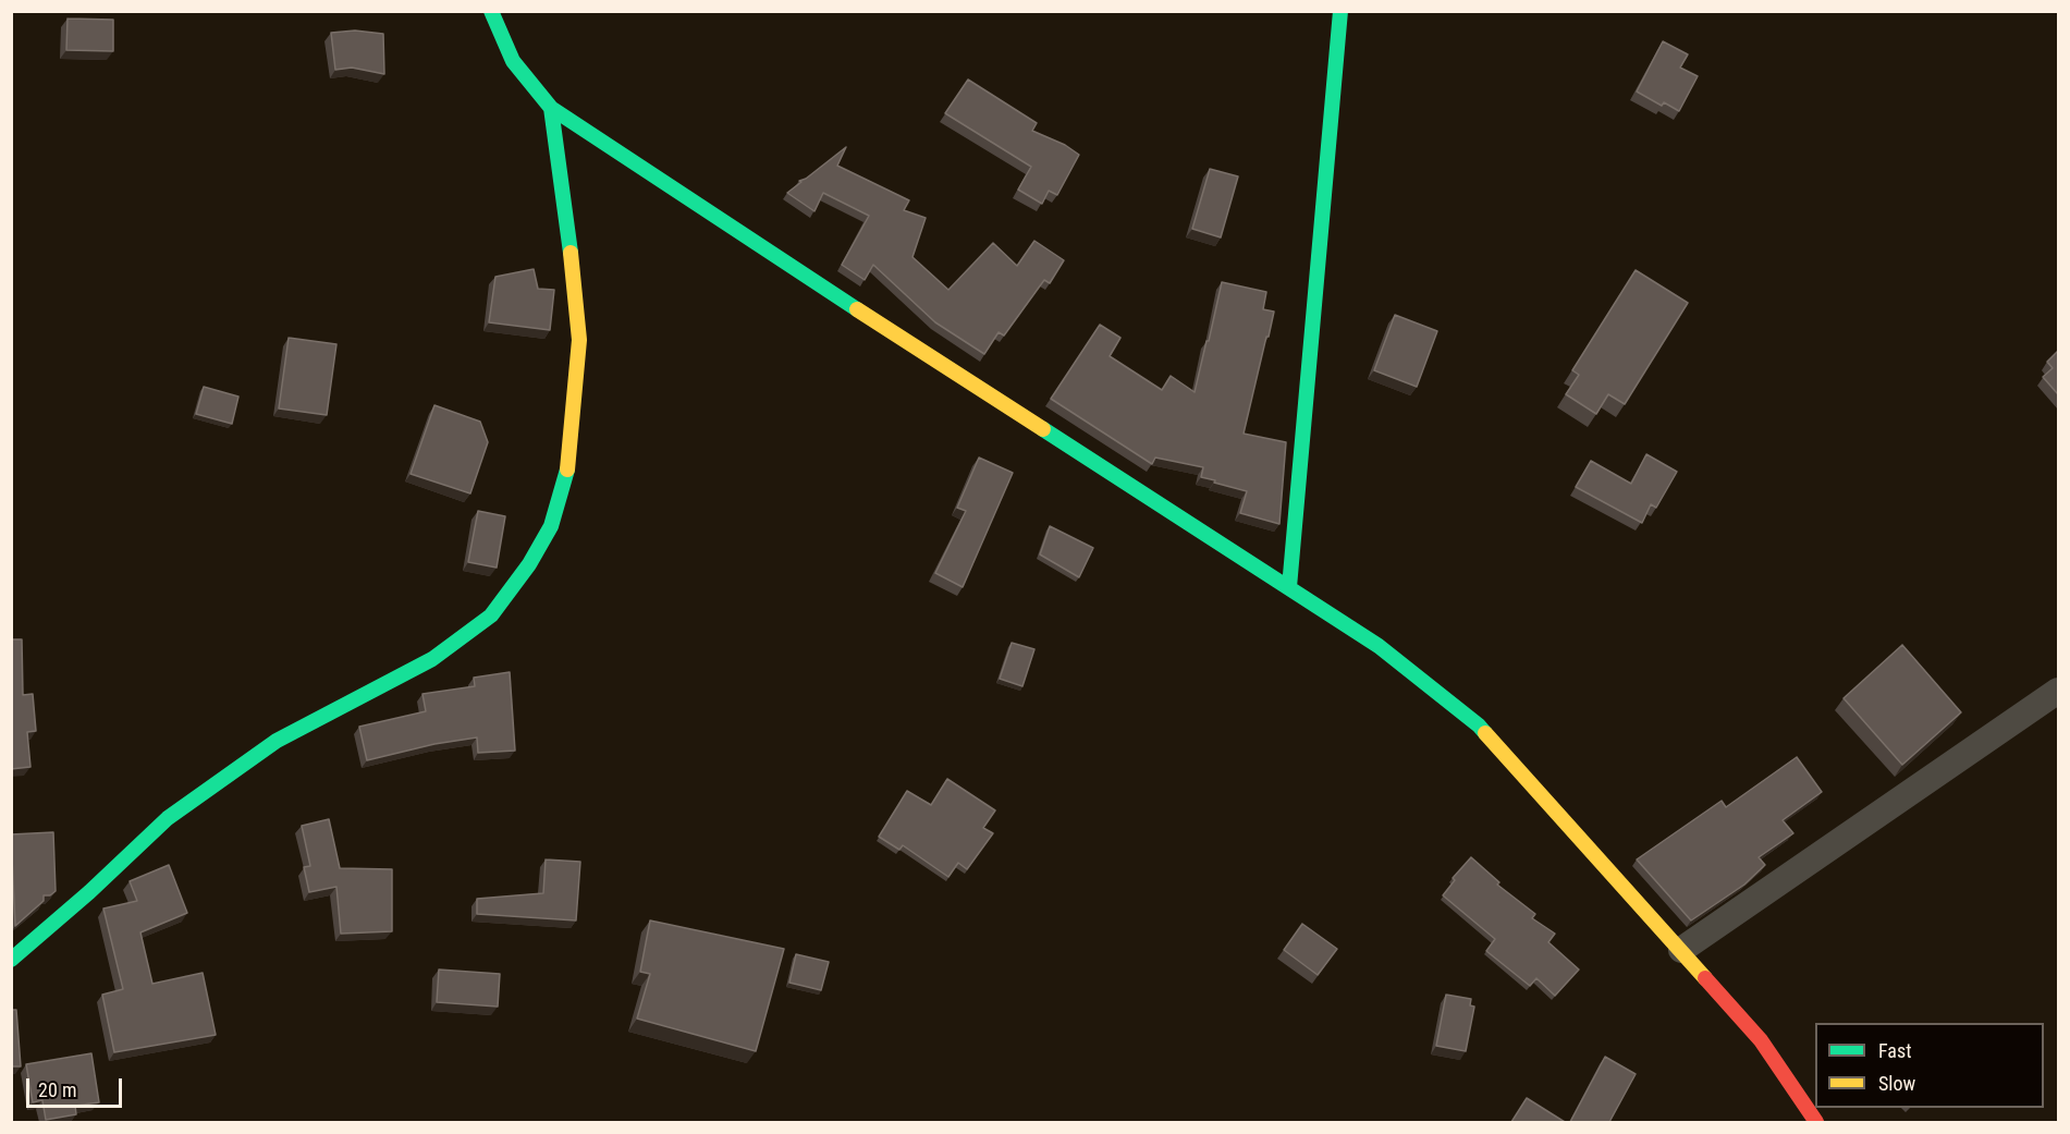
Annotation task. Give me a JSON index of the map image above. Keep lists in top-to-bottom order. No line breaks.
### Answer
{"legend":["Fast","Slow"],"scale_bar":"20 m"}
